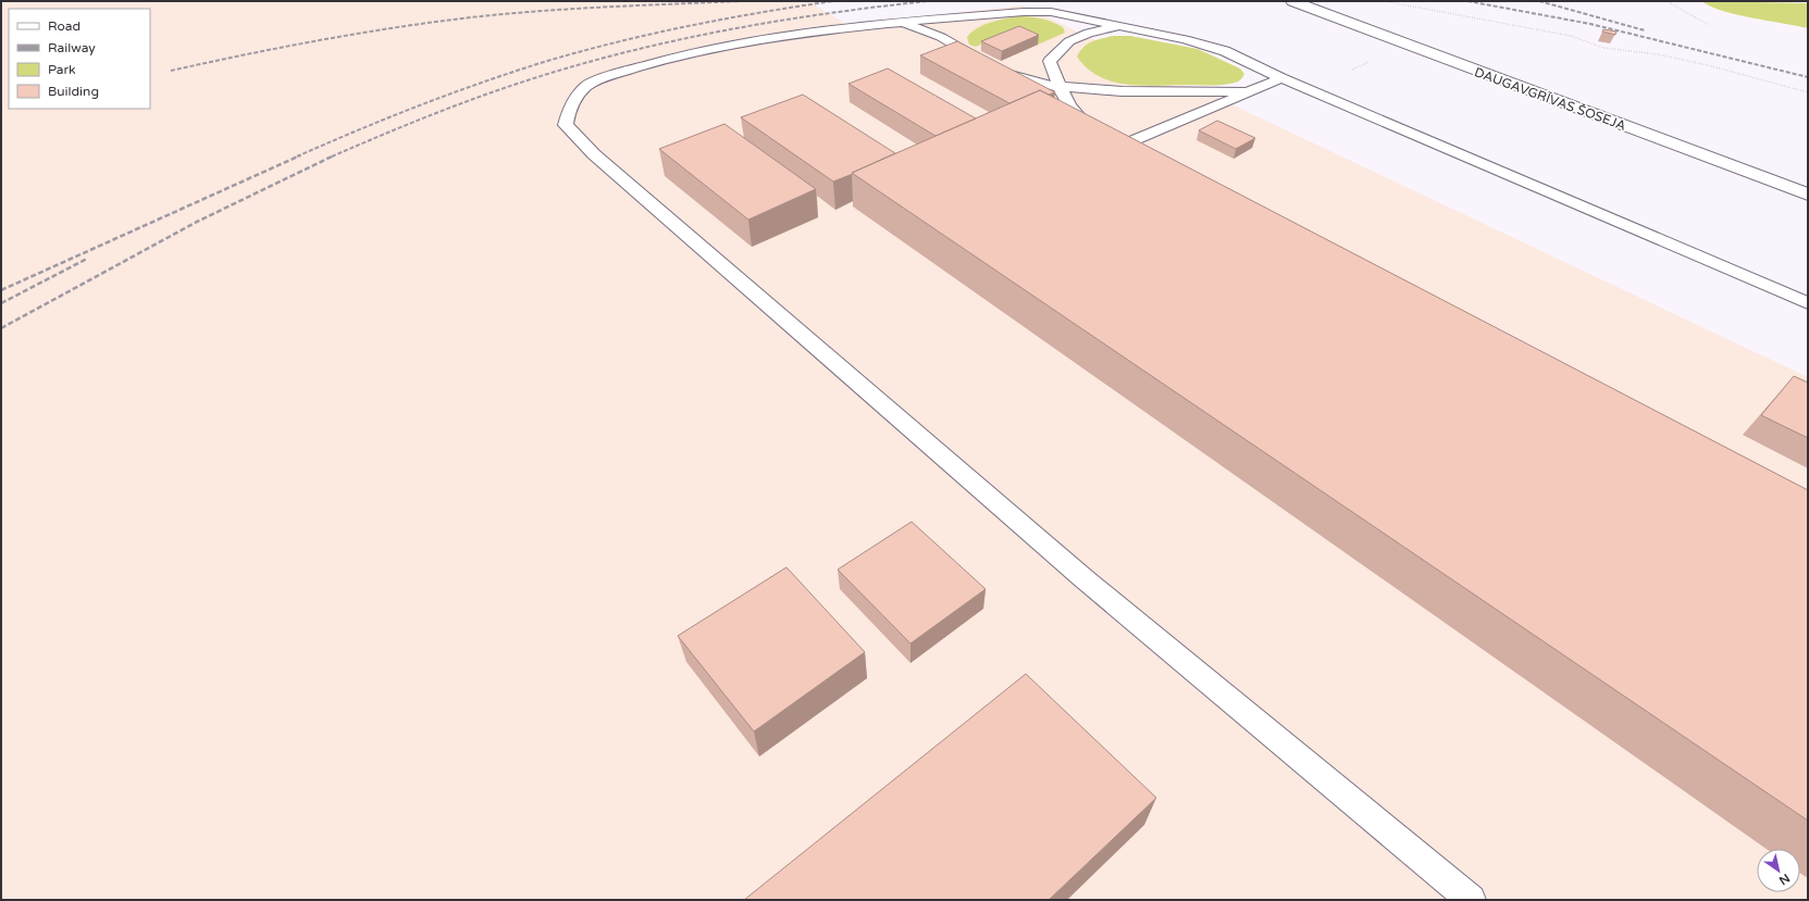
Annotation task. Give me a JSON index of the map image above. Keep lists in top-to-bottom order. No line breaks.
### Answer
{"streets":{"main road":["DAUGAVGRĪVAS ŠOSEJA"]},"legend":["Road","Railway","Park","Building"],"north":"bottom right"}
